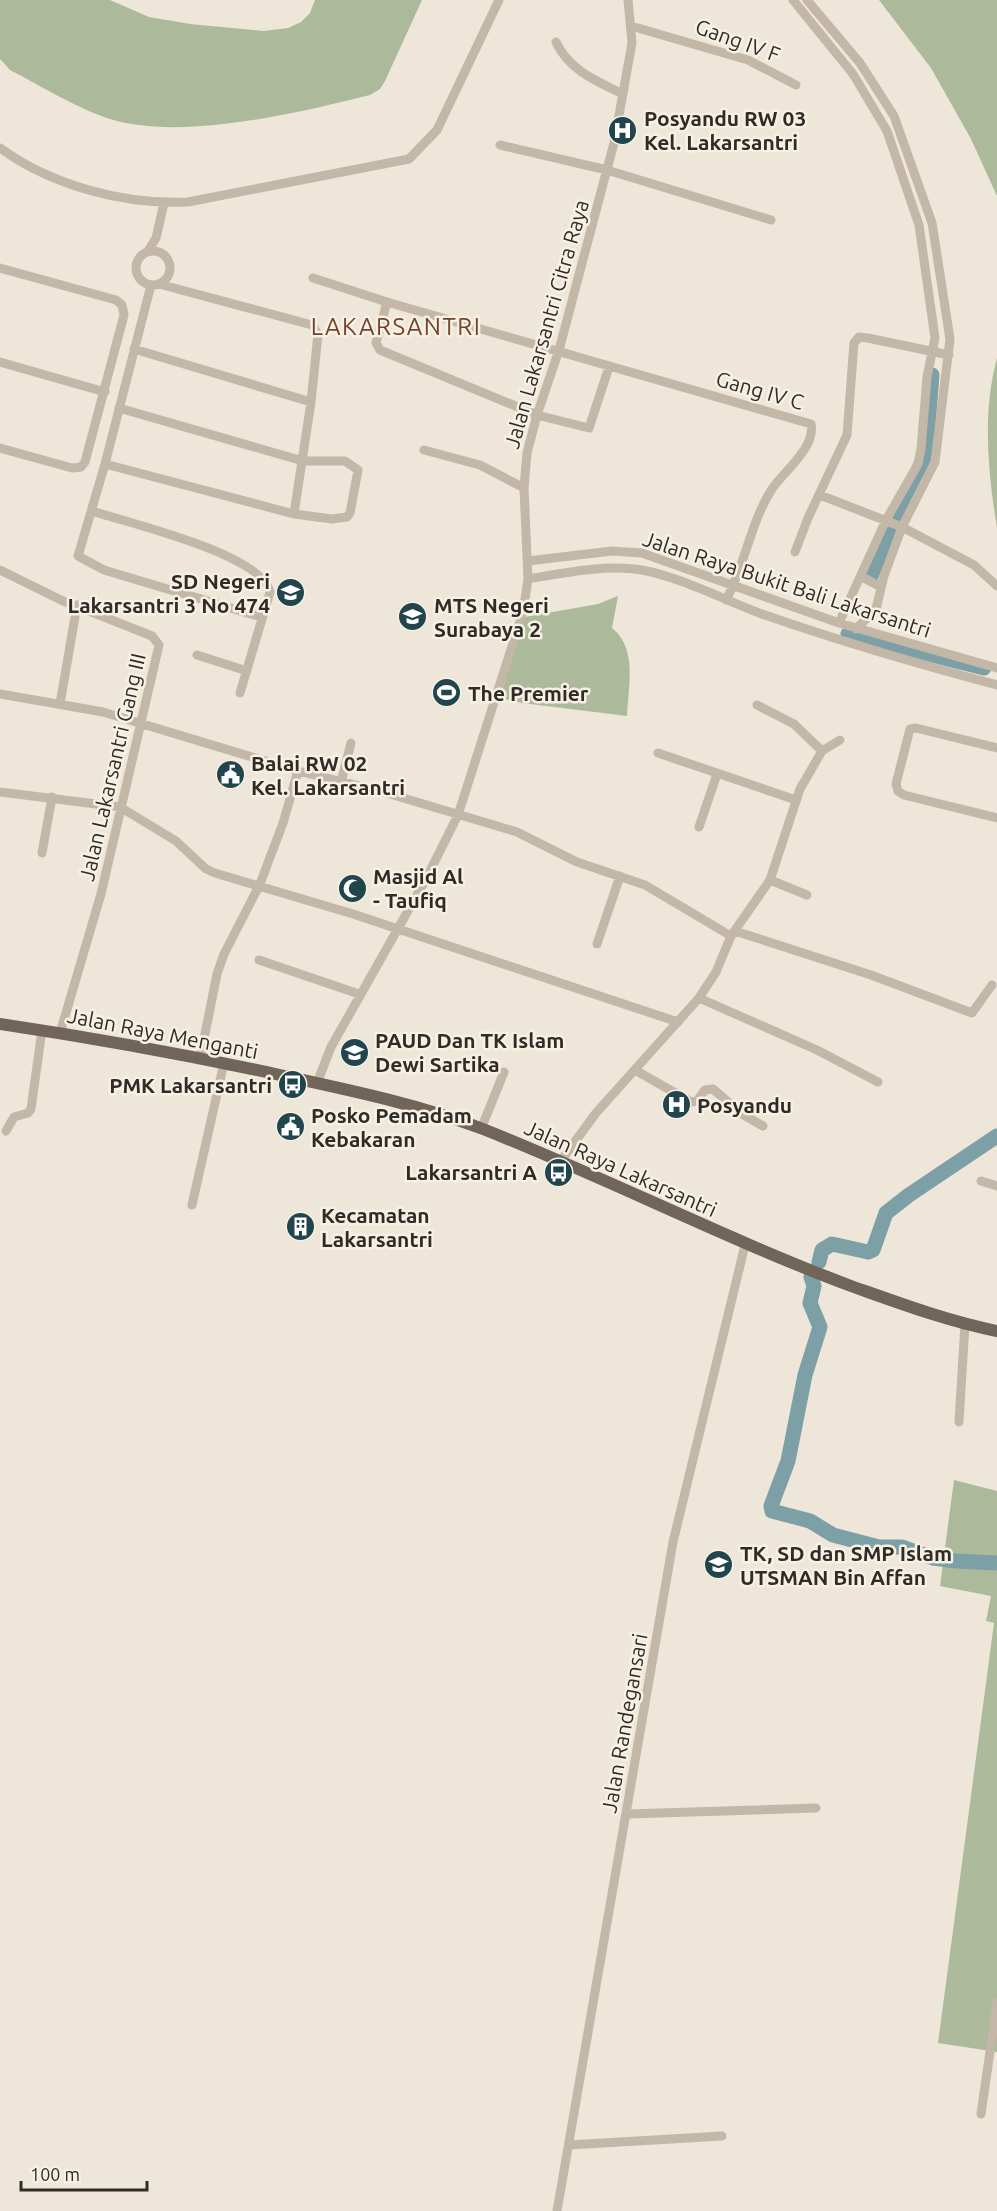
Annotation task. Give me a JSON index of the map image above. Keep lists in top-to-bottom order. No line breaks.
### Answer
{"streets":{"main road":["Jalan Raya Menganti","Jalan Raya Lakarsantri"],"street":["Gang IV F","Jalan Lakarsantri Citra Raya","Gang IV C","Jalan Raya Bukit Bali Lakarsantri","Jalan Lakarsantri Gang III","Jalan Randegansari"]},"crossings":[["Gang IV F","Jalan Lakarsantri Citra Raya"],["Jalan Lakarsantri Citra Raya","Gang IV C"],["Jalan Lakarsantri Citra Raya","Jalan Raya Bukit Bali Lakarsantri"],["Jalan Lakarsantri Citra Raya","Jalan Raya Menganti"],["Jalan Lakarsantri Citra Raya","Jalan Raya Lakarsantri"],["Gang IV C","Jalan Raya Bukit Bali Lakarsantri"],["Jalan Lakarsantri Gang III","Jalan Raya Menganti"],["Jalan Raya Menganti","Jalan Raya Lakarsantri"],["Jalan Raya Lakarsantri","Jalan Randegansari"]],"districts":["LAKARSANTRI"],"places":{"hospital":["Posyandu RW 03 Kel. Lakarsantri","Posyandu"],"school or university":["SD Negeri Lakarsantri 3 No 474","MTS Negeri Surabaya 2","PAUD Dan TK Islam Dewi Sartika","TK, SD dan SMP Islam UTSMAN Bin Affan"],"sports":["The Premier"],"public building":["Balai RW 02 Kel. Lakarsantri","Posko Pemadam Kebakaran"],"mosque":["Masjid Al - Taufiq"],"bus stop":["PMK Lakarsantri","Lakarsantri A"],"building":["Kecamatan Lakarsantri"]},"scale_bar":"100 m"}
